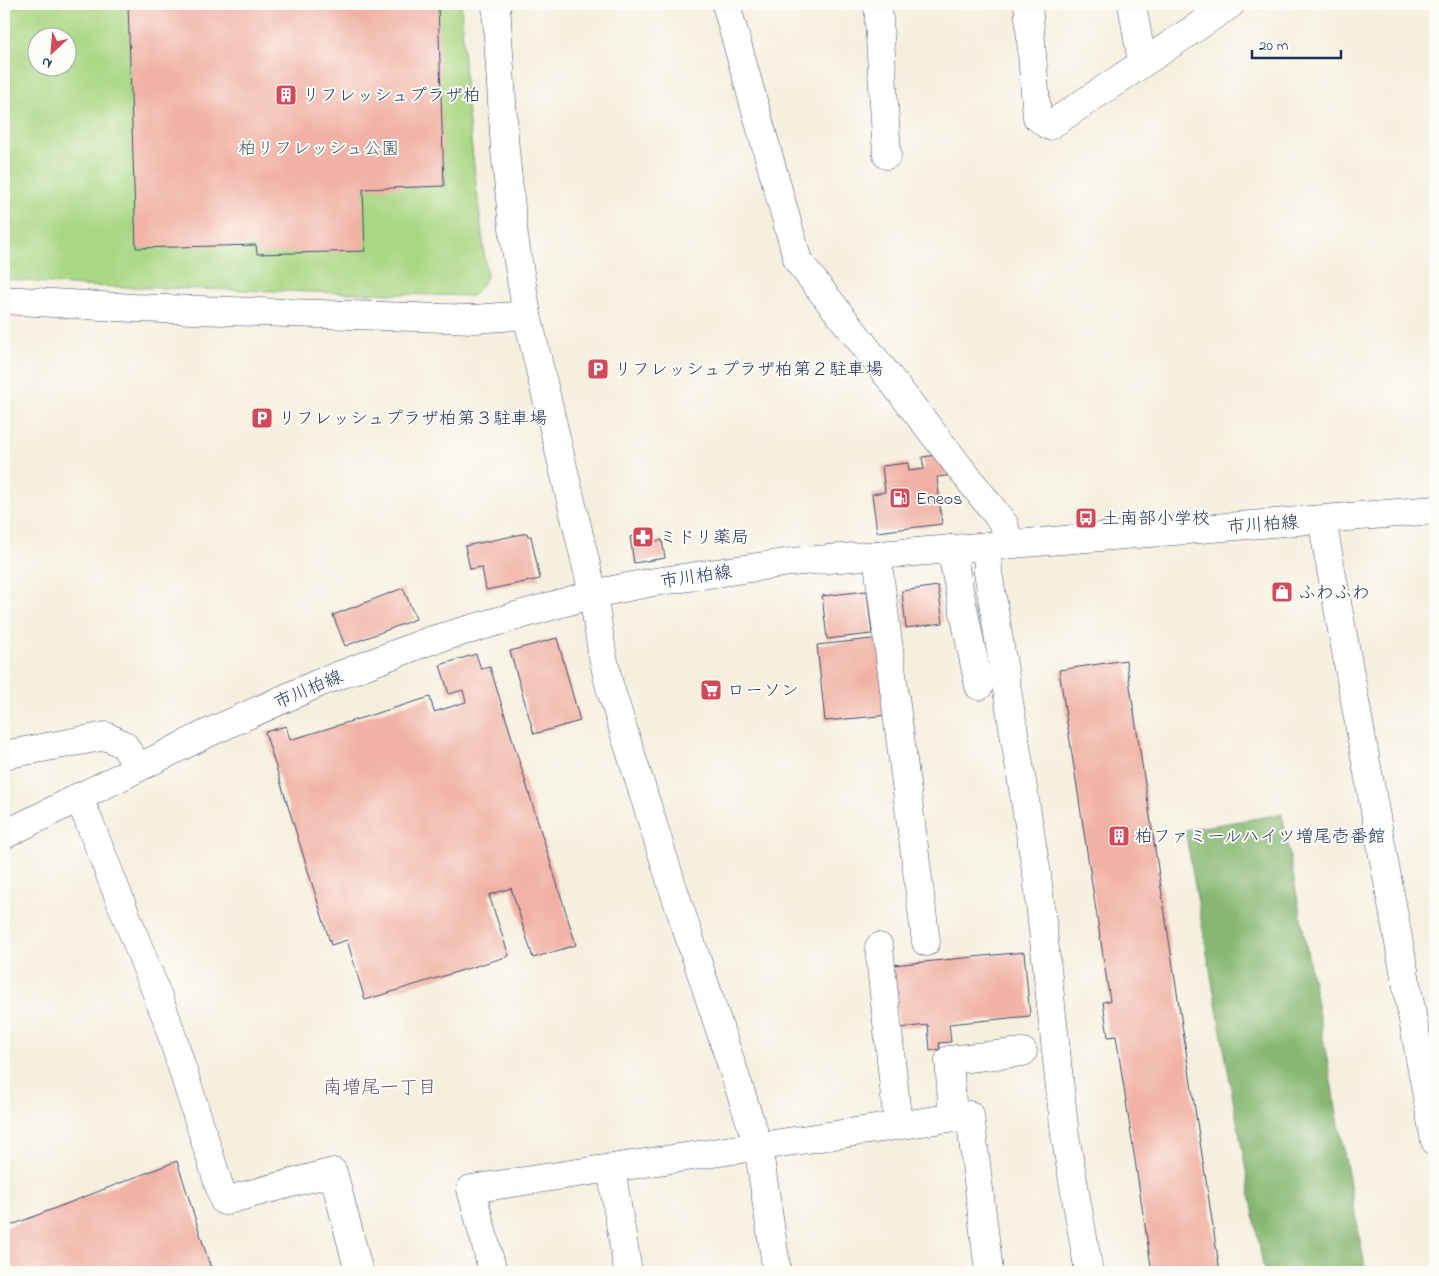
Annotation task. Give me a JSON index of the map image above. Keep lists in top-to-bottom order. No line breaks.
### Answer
{"streets":{"street":["市川柏線"]},"districts":["南増尾一丁目"],"parks":["柏リフレッシュ公園"],"places":{"building":["リフレッシュプラザ柏","柏ファミールハイツ増尾壱番館"],"parking":["リフレッシュプラザ柏第２駐車場","リフレッシュプラザ柏第３駐車場"],"fuel station":["Eneos"],"bus stop":["土南部小学校"],"pharmacy":["ミドリ薬局"],"shop":["ふわふわ"],"supermarket":["ローソン"]},"scale_bar":"20 m","north":"bottom left"}
